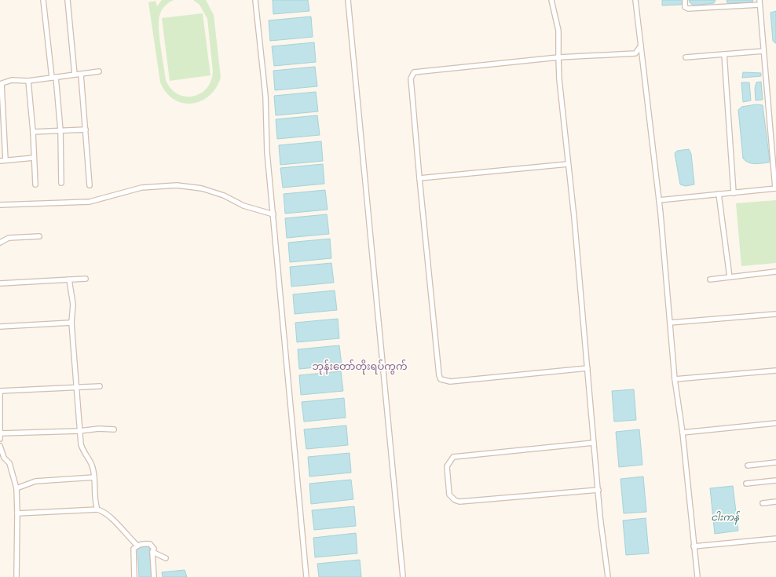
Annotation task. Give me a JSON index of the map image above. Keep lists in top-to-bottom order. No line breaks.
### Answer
{"districts":["ဘုန်းတော်တိုးရပ်ကွက်"],"water":["ငါးကန်"]}
